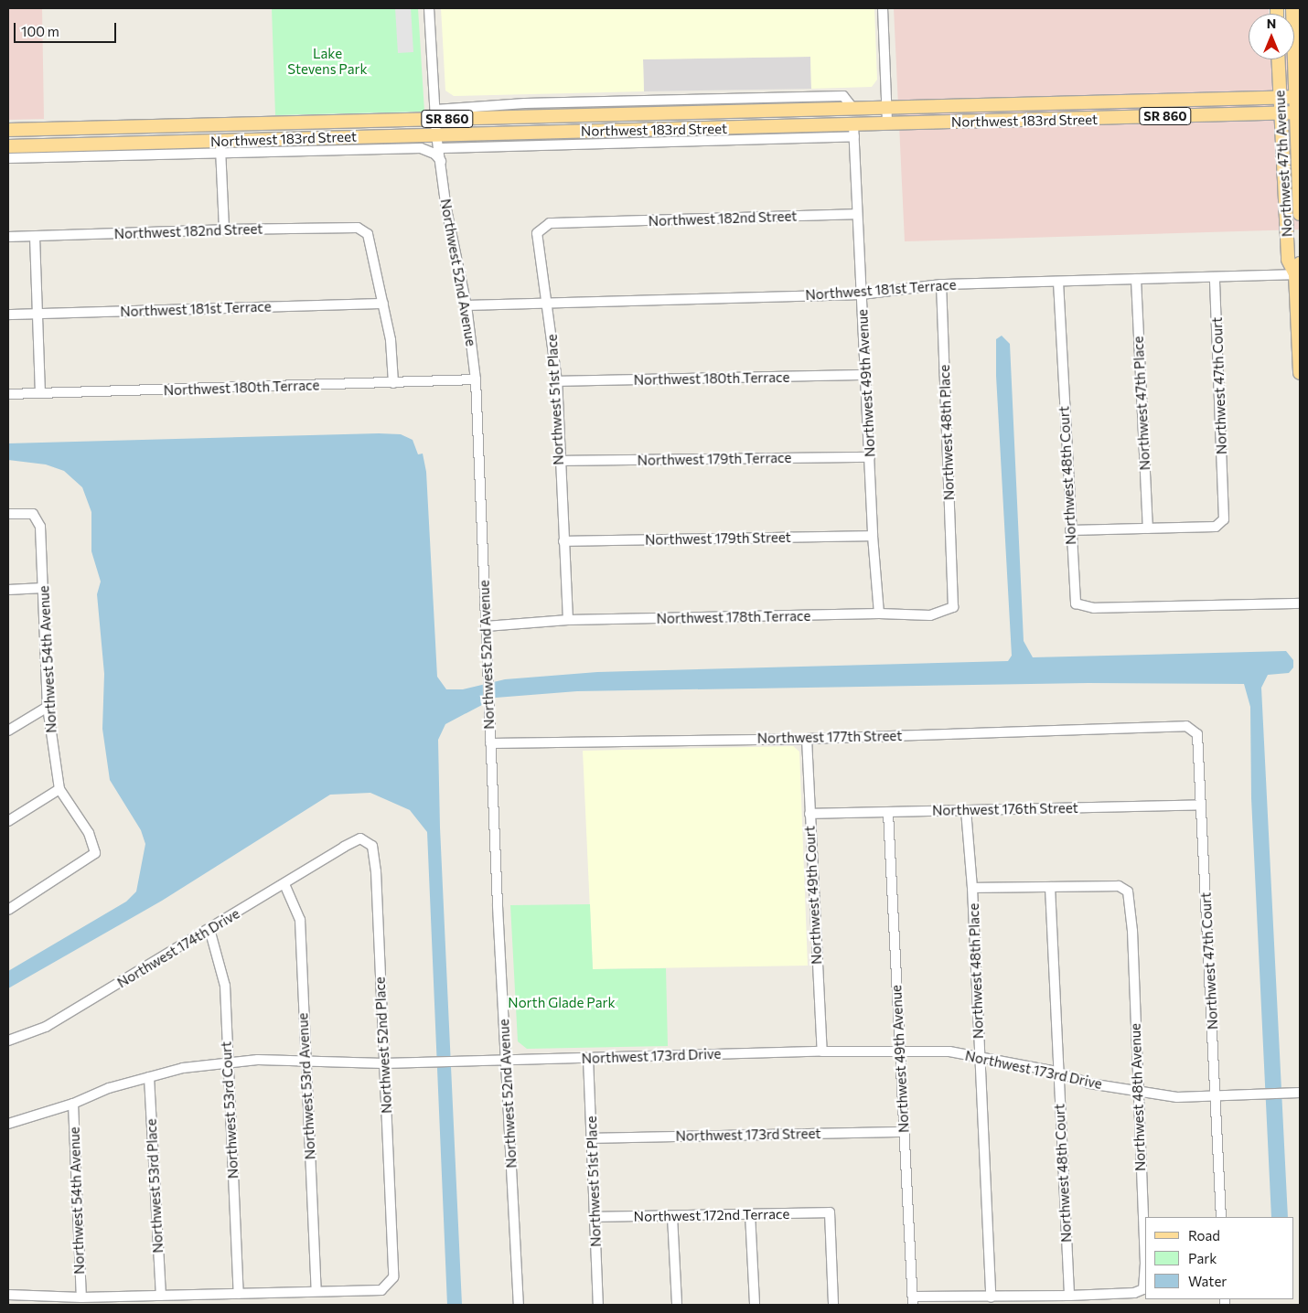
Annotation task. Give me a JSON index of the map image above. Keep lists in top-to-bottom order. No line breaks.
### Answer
{"streets":{"main road":["SR 860","Northwest 183rd Street","Northwest 47th Avenue"],"street":["Northwest 182nd Street","Northwest 52nd Avenue","Northwest 181st Terrace","Northwest 180th Terrace","Northwest 49th Avenue","Northwest 47th Court","Northwest 51st Place","Northwest 47th Place","Northwest 48th Place","Northwest 179th Terrace","Northwest 48th Court","Northwest 179th Street","Northwest 178th Terrace","Northwest 54th Avenue","Northwest 177th Street","Northwest 176th Street","Northwest 49th Court","Northwest 174th Drive","Northwest 52nd Place","Northwest 173rd Drive","Northwest 53rd Avenue","Northwest 48th Avenue","Northwest 53rd Court","Northwest 173rd Street","Northwest 53rd Place","Northwest 172nd Terrace"]},"crossings":[["Northwest 183rd Street","Northwest 47th Avenue"],["Northwest 183rd Street","Northwest 52nd Avenue"],["Northwest 183rd Street","Northwest 49th Avenue"],["Northwest 47th Avenue","Northwest 181st Terrace"],["Northwest 182nd Street","Northwest 181st Terrace"],["Northwest 182nd Street","Northwest 49th Avenue"],["Northwest 182nd Street","Northwest 51st Place"],["Northwest 52nd Avenue","Northwest 181st Terrace"],["Northwest 52nd Avenue","Northwest 180th Terrace"],["Northwest 52nd Avenue","Northwest 178th Terrace"],["Northwest 52nd Avenue","Northwest 177th Street"],["Northwest 52nd Avenue","Northwest 173rd Drive"],["Northwest 181st Terrace","Northwest 49th Avenue"],["Northwest 181st Terrace","Northwest 47th Court"],["Northwest 181st Terrace","Northwest 51st Place"],["Northwest 181st Terrace","Northwest 47th Place"],["Northwest 181st Terrace","Northwest 48th Place"],["Northwest 181st Terrace","Northwest 48th Court"],["Northwest 180th Terrace","Northwest 49th Avenue"],["Northwest 180th Terrace","Northwest 51st Place"],["Northwest 49th Avenue","Northwest 179th Terrace"],["Northwest 49th Avenue","Northwest 179th Street"],["Northwest 49th Avenue","Northwest 178th Terrace"],["Northwest 49th Avenue","Northwest 176th Street"],["Northwest 49th Avenue","Northwest 173rd Drive"],["Northwest 49th Avenue","Northwest 173rd Street"],["Northwest 47th Court","Northwest 47th Place"],["Northwest 47th Court","Northwest 177th Street"],["Northwest 47th Court","Northwest 176th Street"],["Northwest 47th Court","Northwest 173rd Drive"],["Northwest 51st Place","Northwest 179th Terrace"],["Northwest 51st Place","Northwest 179th Street"],["Northwest 51st Place","Northwest 178th Terrace"],["Northwest 51st Place","Northwest 173rd Drive"],["Northwest 51st Place","Northwest 173rd Street"],["Northwest 51st Place","Northwest 172nd Terrace"],["Northwest 48th Place","Northwest 178th Terrace"],["Northwest 48th Place","Northwest 176th Street"],["Northwest 48th Place","Northwest 173rd Drive"],["Northwest 48th Court","Northwest 173rd Drive"],["Northwest 48th Court","Northwest 48th Avenue"],["Northwest 54th Avenue","Northwest 173rd Drive"],["Northwest 177th Street","Northwest 49th Court"],["Northwest 176th Street","Northwest 49th Court"],["Northwest 49th Court","Northwest 173rd Drive"],["Northwest 174th Drive","Northwest 52nd Place"],["Northwest 174th Drive","Northwest 53rd Avenue"],["Northwest 174th Drive","Northwest 53rd Court"],["Northwest 52nd Place","Northwest 173rd Drive"],["Northwest 52nd Place","Northwest 53rd Avenue"],["Northwest 173rd Drive","Northwest 53rd Avenue"],["Northwest 173rd Drive","Northwest 48th Avenue"],["Northwest 173rd Drive","Northwest 53rd Court"],["Northwest 173rd Drive","Northwest 53rd Place"]],"parks":["Lake Stevens Park","North Glade Park"],"legend":["Road","Park","Water"],"scale_bar":"100 m","north":"top"}
